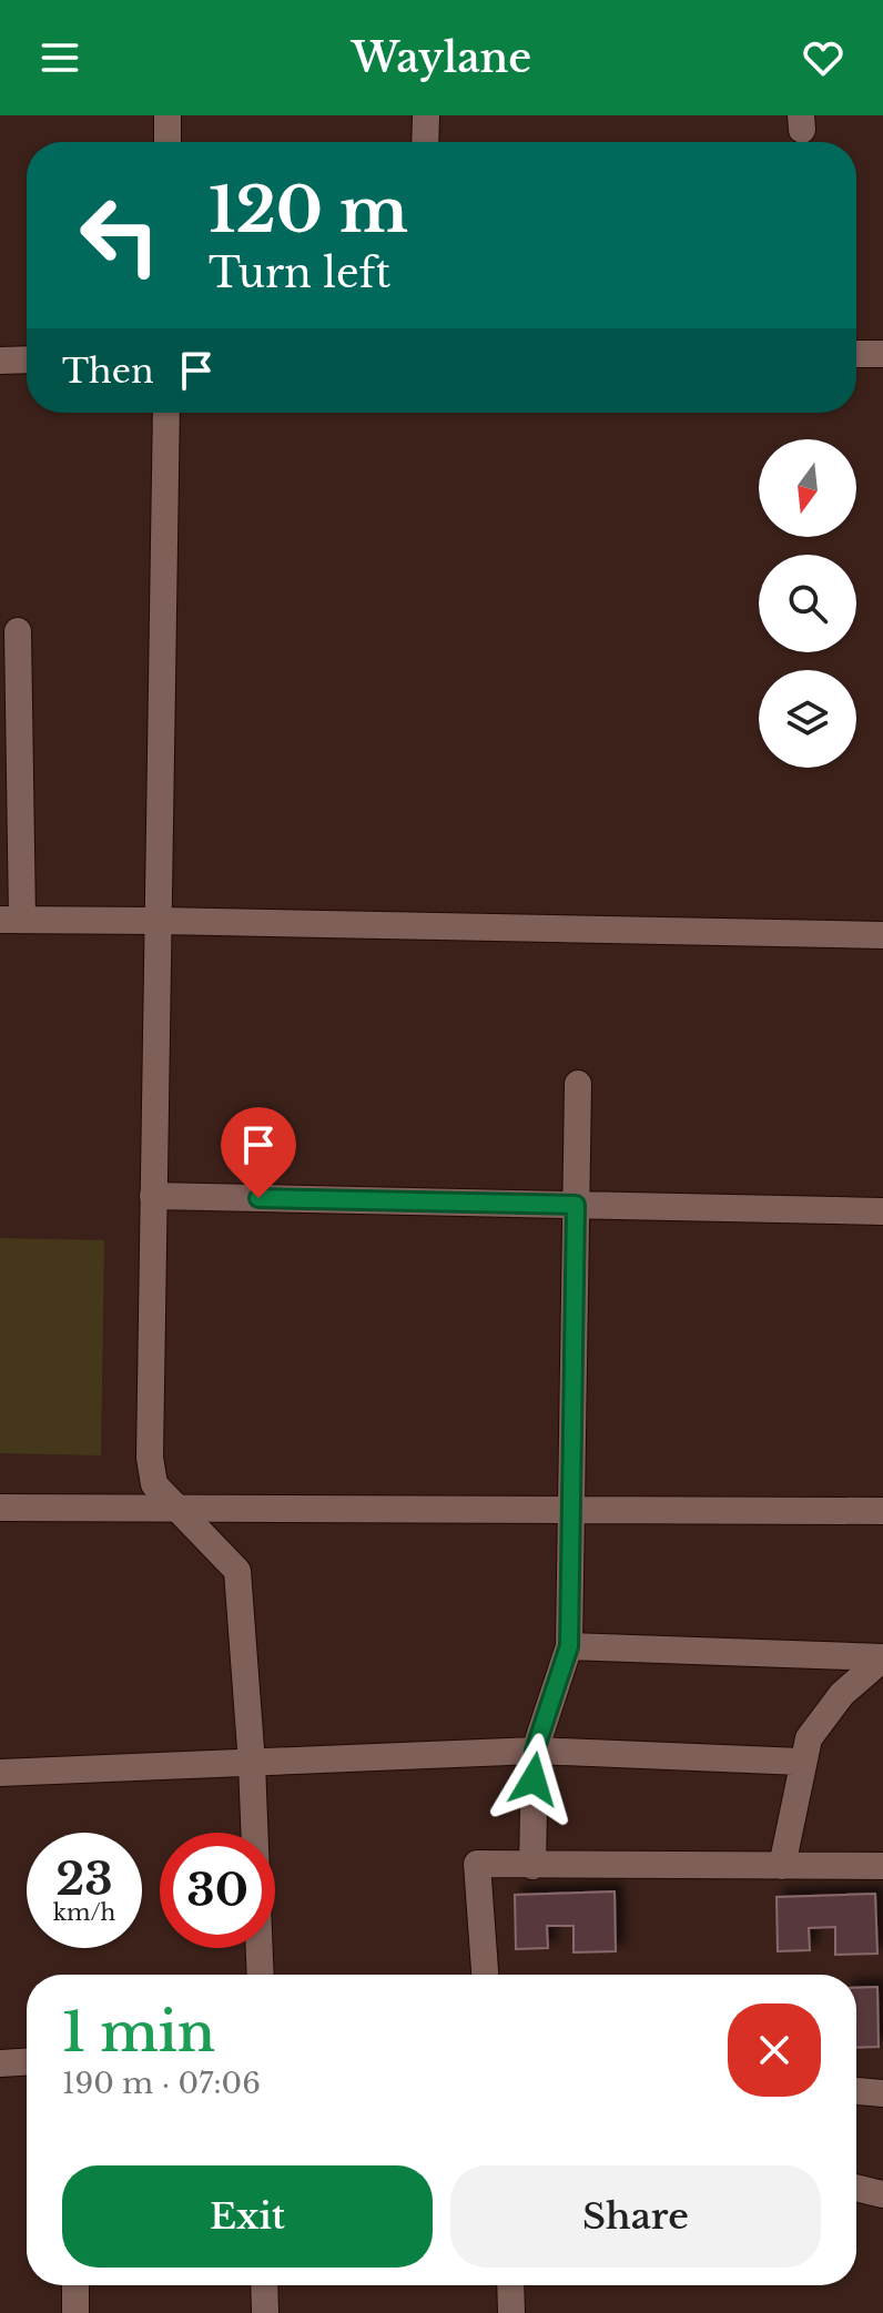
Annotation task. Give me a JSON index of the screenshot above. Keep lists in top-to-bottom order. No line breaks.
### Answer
{"north":"bottom","page":{"header":"Waylane","turn":["120 m","Turn left"],"then":"Then","speed":"23 km/h","limit":"30","heading":["1 min","190 m · 07:06"],"buttons":["Exit","Share"]}}
